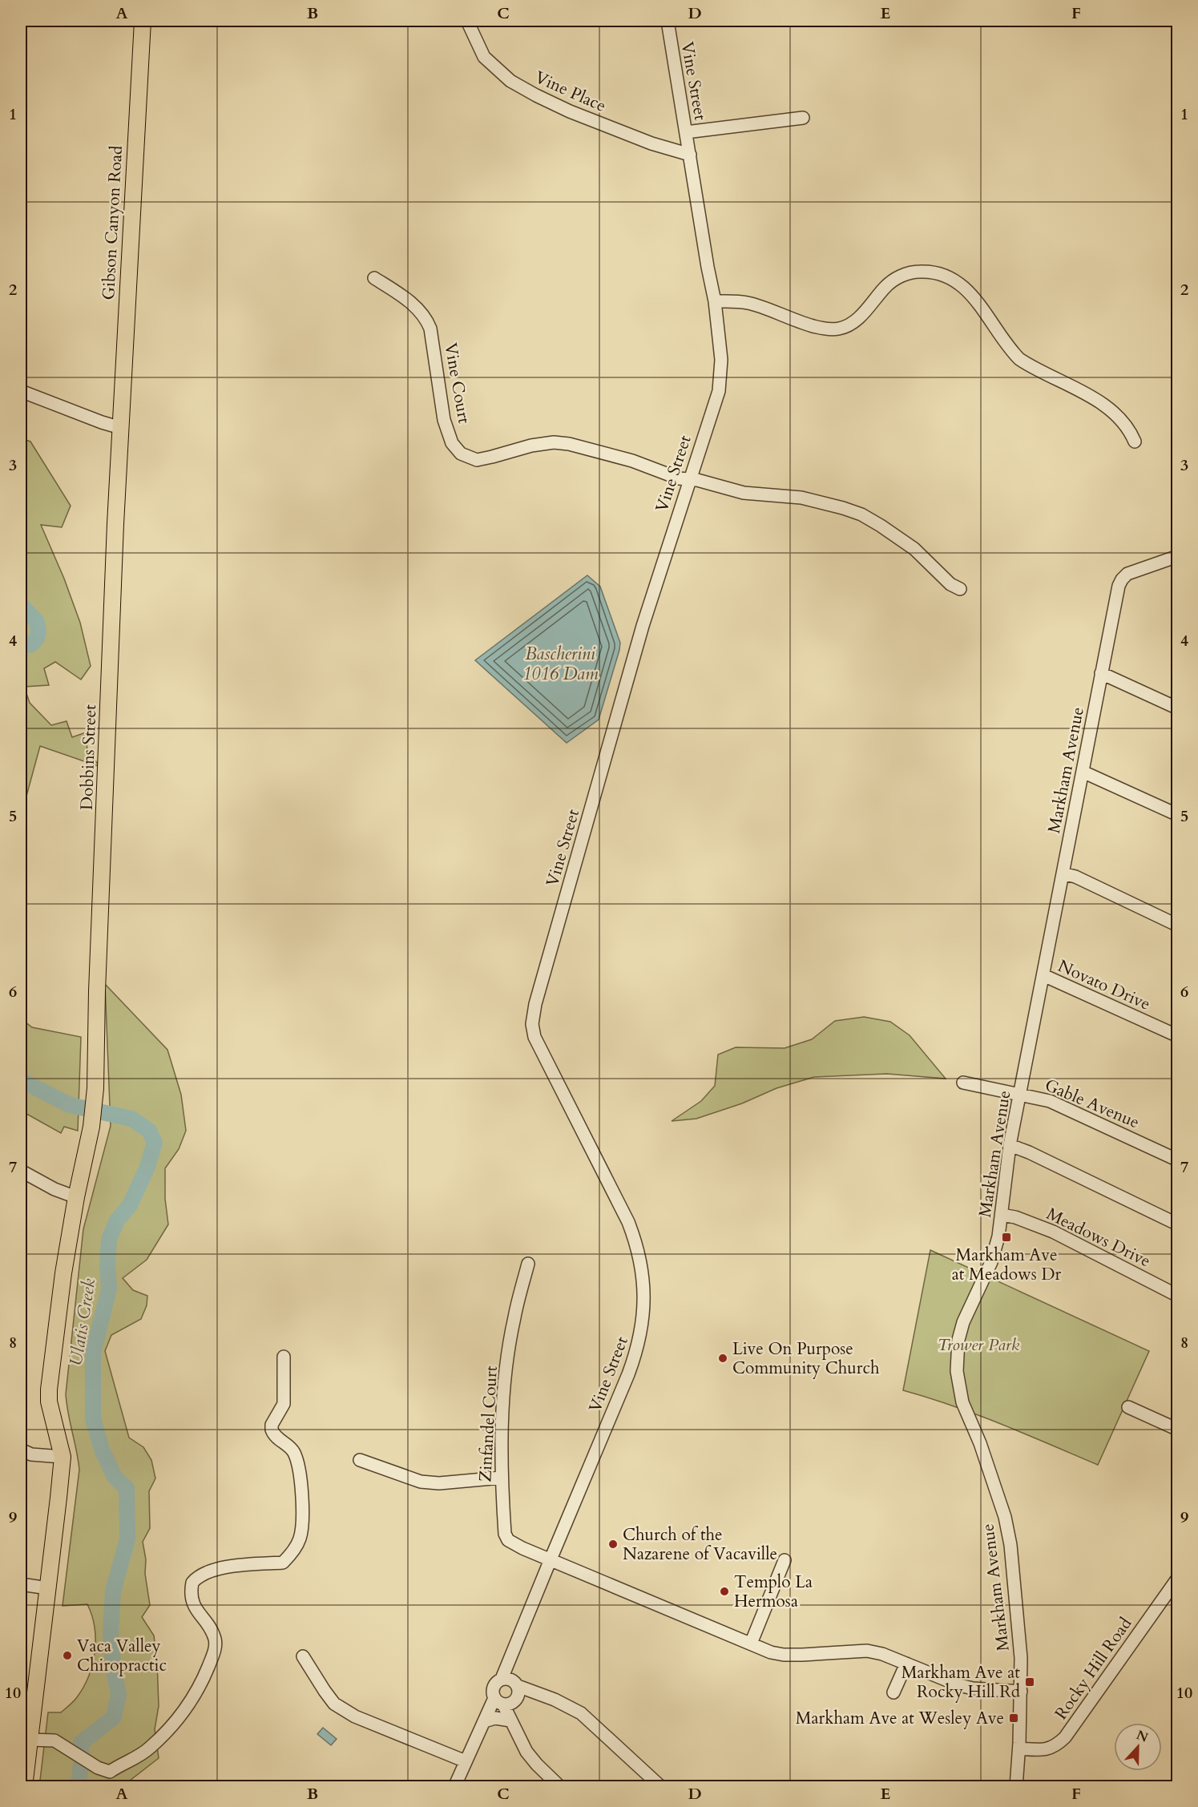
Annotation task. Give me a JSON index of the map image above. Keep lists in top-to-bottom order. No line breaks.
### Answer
{"streets":{"main road":["Gibson Canyon Road","Dobbins Street"],"street":["Vine Street","Vine Place","Vine Court","Markham Avenue","Novato Drive","Gable Avenue","Meadows Drive","Zinfandel Court","Rocky Hill Road"]},"crossings":[["Vine Street","Vine Place"],["Vine Street","Vine Court"],["Vine Street","Zinfandel Court"],["Gibson Canyon Road","Dobbins Street"],["Markham Avenue","Novato Drive"],["Markham Avenue","Gable Avenue"],["Markham Avenue","Meadows Drive"],["Markham Avenue","Rocky Hill Road"]],"water":["Bascherini 1016 Dam","Ulatis Creek"],"parks":["Trower Park"],"places":{"transit":["Markham Ave at Meadows Dr","Markham Ave at Rocky Hill Rd","Markham Ave at Wesley Ave"],"other":["Live On Purpose Community Church","Church of the Nazarene of Vacaville","Templo La Hermosa","Vaca Valley Chiropractic"]},"north":"top","grid":{"columns":["A","B","C","D","E","F"],"rows":["1","2","3","4","5","6","7","8","9","10"]}}
